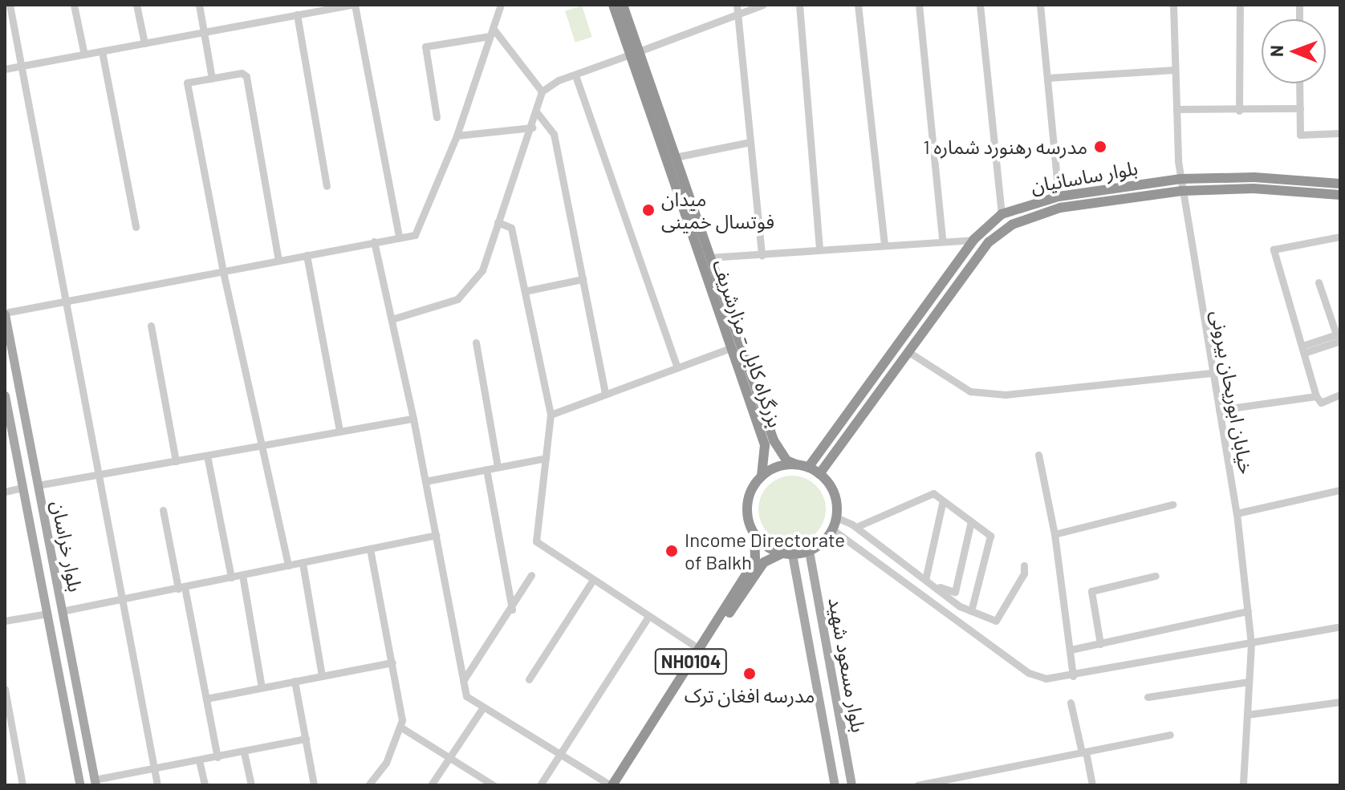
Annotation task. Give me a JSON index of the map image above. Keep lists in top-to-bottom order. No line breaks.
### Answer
{"streets":{"highway":["بلوار ساسانیان","بزرگراه کابل - مزارشریف","NH0104"],"main road":["بلوار خراسان","بلوار مسعود شهید"],"street":["خیابان ابوریحان بیرونی"]},"crossings":[["بلوار ساسانیان","بزرگراه کابل - مزارشریف"],["بلوار ساسانیان","خیابان ابوریحان بیرونی"],["بلوار ساسانیان","NH0104"],["بلوار ساسانیان","بلوار مسعود شهید"],["بزرگراه کابل - مزارشریف","NH0104"],["بزرگراه کابل - مزارشریف","بلوار مسعود شهید"],["NH0104","بلوار مسعود شهید"]],"places":["مدرسه رهنورد شماره 1","میدان فوتسال خمینی","Income Directorate of Balkh","مدرسه افغان ترک"],"north":"left"}
